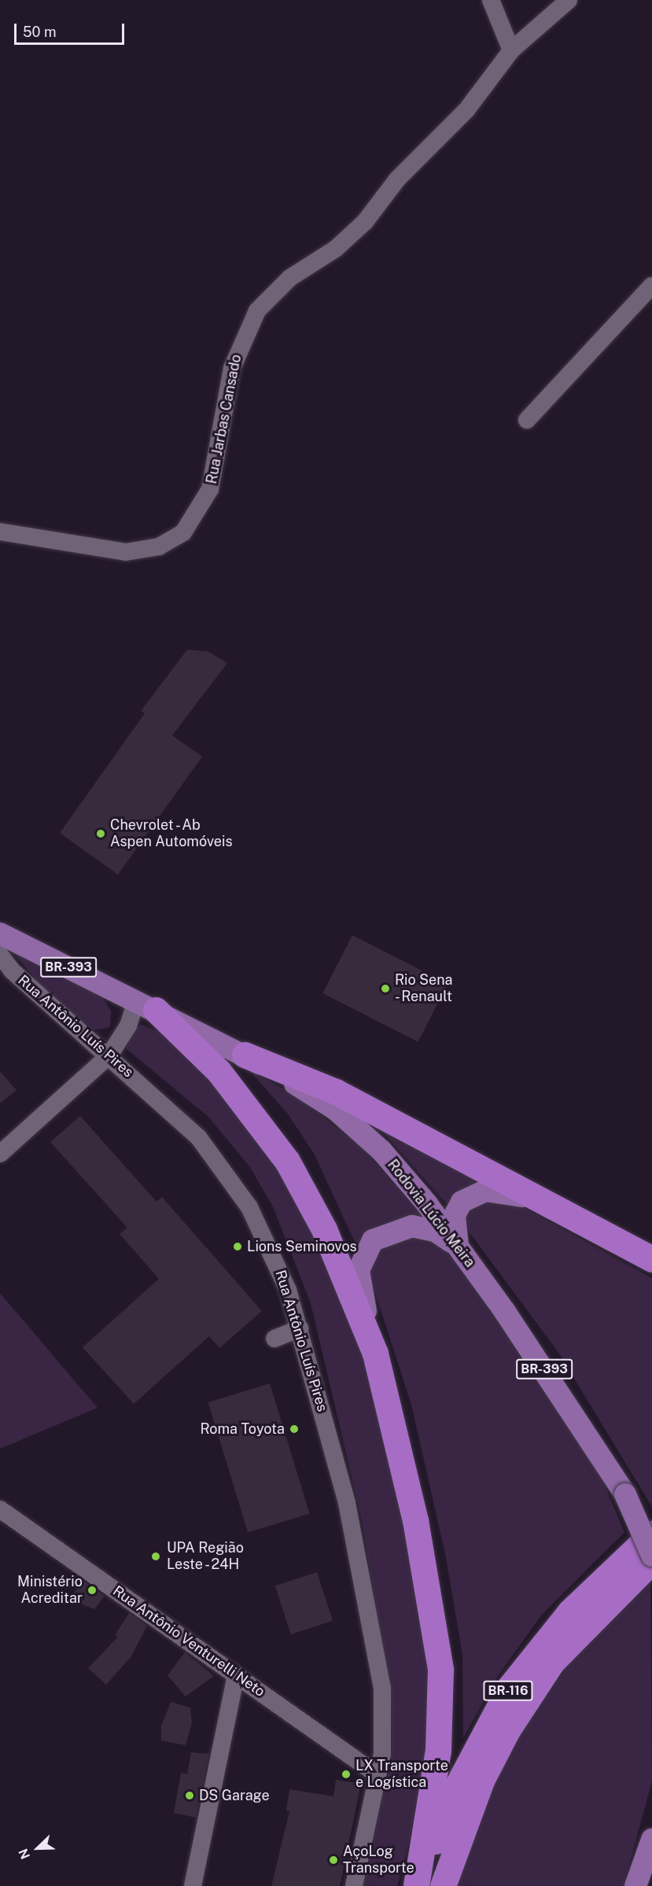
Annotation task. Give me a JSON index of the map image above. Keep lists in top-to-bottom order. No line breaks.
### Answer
{"streets":{"highway":["BR-116"],"main road":["BR-393","Rodovia Lúcio Meira"],"street":["Rua Jarbas Cansado","Rua Antônio Luís Pires","Rua Antônio Venturelli Neto"]},"crossings":[["Rua Antônio Luís Pires","Rua Antônio Venturelli Neto"]],"places":["Chevrolet - Ab Aspen Automóveis","Rio Sena - Renault","Lions Seminovos","Roma Toyota","UPA Região Leste - 24H","Ministério Acreditar","LX Transporte e Logística","DS Garage","AçoLog Transporte"],"scale_bar":"50 m","north":"bottom left"}
